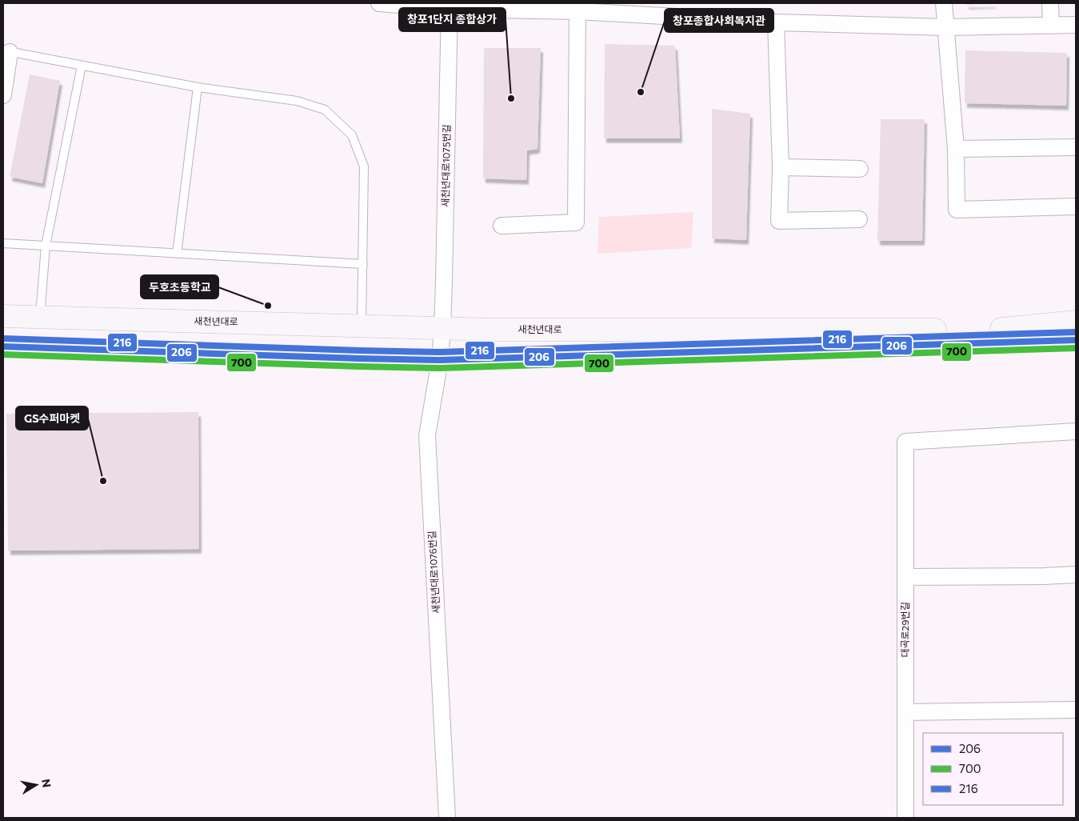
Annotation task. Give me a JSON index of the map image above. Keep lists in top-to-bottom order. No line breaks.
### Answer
{"streets":{"main road":["새천년대로"],"street":["새천년대로1075번길","새천년대로1076번길","대곡로29번길"]},"crossings":[["새천년대로1075번길","새천년대로"],["새천년대로1075번길","새천년대로1076번길"],["새천년대로","새천년대로1076번길"]],"places":["창포종합사회복지관","창포1단지 종합상가","두호초등학교","GS수퍼마켓"],"lines":["transit line 216","transit line 206","transit line 700"],"legend":["206","700","216"],"north":"right"}
